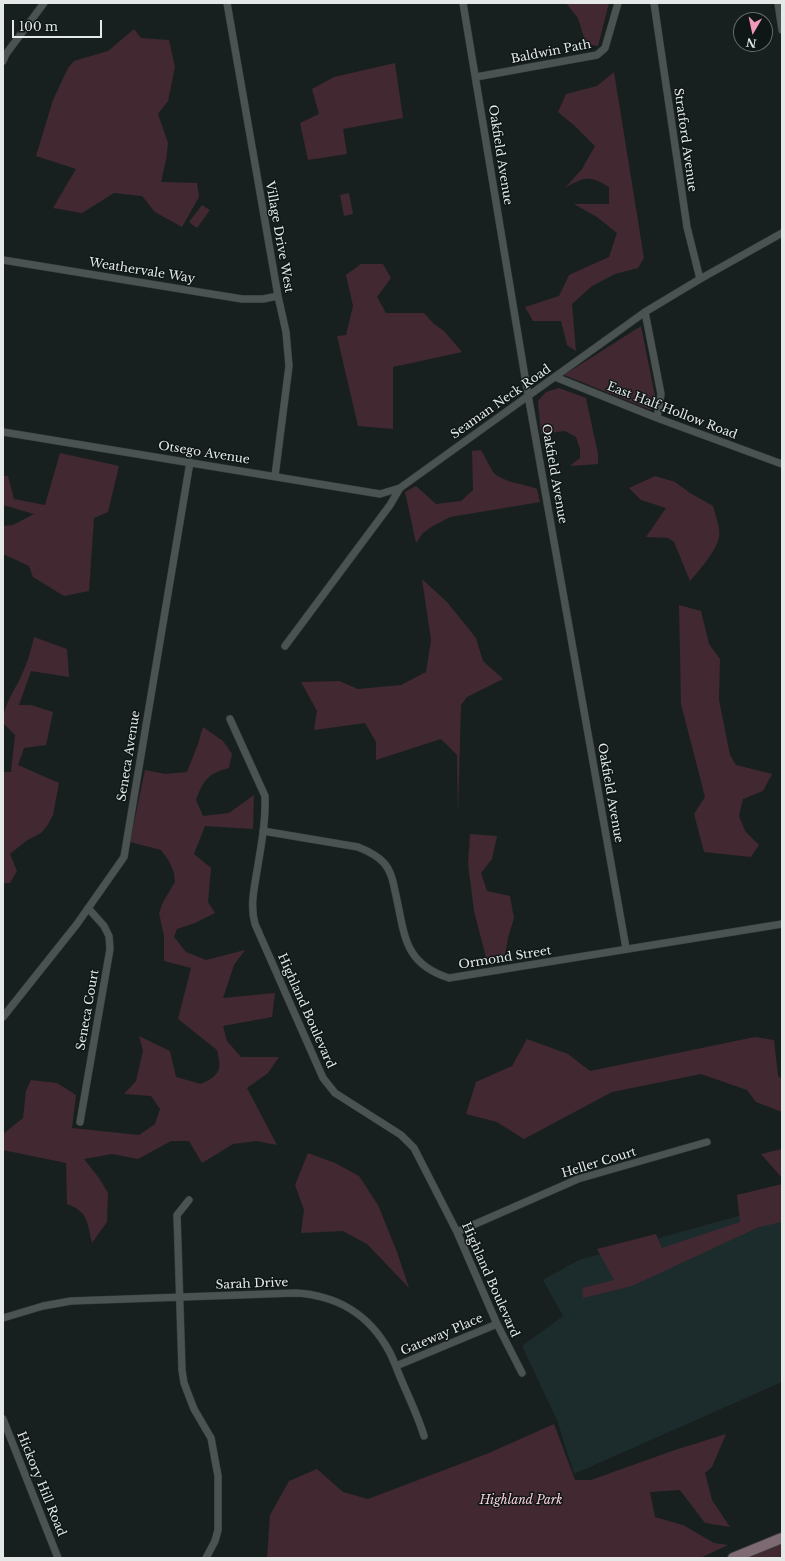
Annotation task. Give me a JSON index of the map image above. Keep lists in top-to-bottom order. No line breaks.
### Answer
{"streets":{"street":["Baldwin Path","Stratford Avenue","Oakfield Avenue","Village Drive West","Weathervale Way","Seaman Neck Road","East Half Hollow Road","Otsego Avenue","Seneca Avenue","Ormond Street","Seneca Court","Highland Boulevard","Heller Court","Sarah Drive","Gateway Place","Hickory Hill Road"]},"crossings":[["Baldwin Path","Oakfield Avenue"],["Stratford Avenue","Seaman Neck Road"],["Oakfield Avenue","Seaman Neck Road"],["Oakfield Avenue","Ormond Street"],["Village Drive West","Weathervale Way"],["Village Drive West","Otsego Avenue"],["Seaman Neck Road","East Half Hollow Road"],["Seaman Neck Road","Otsego Avenue"],["Otsego Avenue","Seneca Avenue"],["Seneca Avenue","Seneca Court"],["Ormond Street","Highland Boulevard"],["Highland Boulevard","Heller Court"],["Highland Boulevard","Gateway Place"],["Sarah Drive","Gateway Place"]],"parks":["Highland Park"],"scale_bar":"100 m","north":"bottom"}
